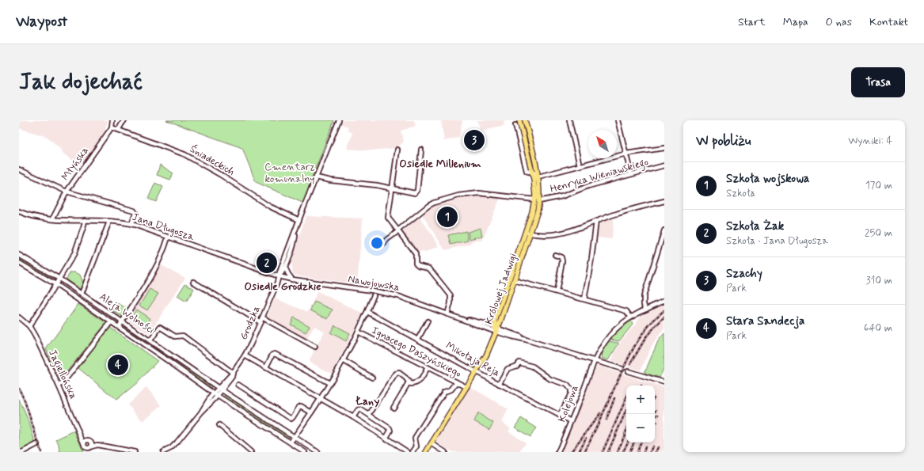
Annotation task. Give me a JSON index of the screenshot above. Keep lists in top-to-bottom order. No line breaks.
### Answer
{"streets":{"main road":["Królowej Jadwigi"],"street":["Śniadeckich","Młyńska","Henryka Wieniawskiego","Jana Długosza","Nawojowska","Aleja Wolności","Grodzka","Ignacego Daszyńskiego","Mikołaja Reja","Jagiellońska","Kolejowa"]},"crossings":[["Śniadeckich","Młyńska"],["Młyńska","Jana Długosza"],["Henryka Wieniawskiego","Królowej Jadwigi"],["Jana Długosza","Nawojowska"],["Jana Długosza","Grodzka"],["Nawojowska","Królowej Jadwigi"],["Nawojowska","Grodzka"],["Nawojowska","Kolejowa"],["Królowej Jadwigi","Ignacego Daszyńskiego"],["Królowej Jadwigi","Mikołaja Reja"],["Aleja Wolności","Grodzka"],["Mikołaja Reja","Kolejowa"]],"districts":["Osiedle Millenium","Osiedle Grodzkie","Łany"],"parks":["Cmentarz komunalny"],"north":"top left","page":{"header":"Waypost","nav":["Start","Mapa","O nas","Kontakt"],"buttons":"Trasa","title":"Jak dojechać","heading":["W pobliżu","Wyniki: 4"],"pins":["3","1","2","4"],"list":[{"mark":"1","name":"Szkoła wojskowa","note":"Szkoła","value":"170 m"},{"mark":"2","name":"Szkoła Żak","note":"Szkoła · Jana Długosza","value":"250 m"},{"mark":"3","name":"Szachy","note":"Park","value":"310 m"},{"mark":"4","name":"Stara Sandecja","note":"Park","value":"640 m"}],"map_buttons":["+","−"]}}
